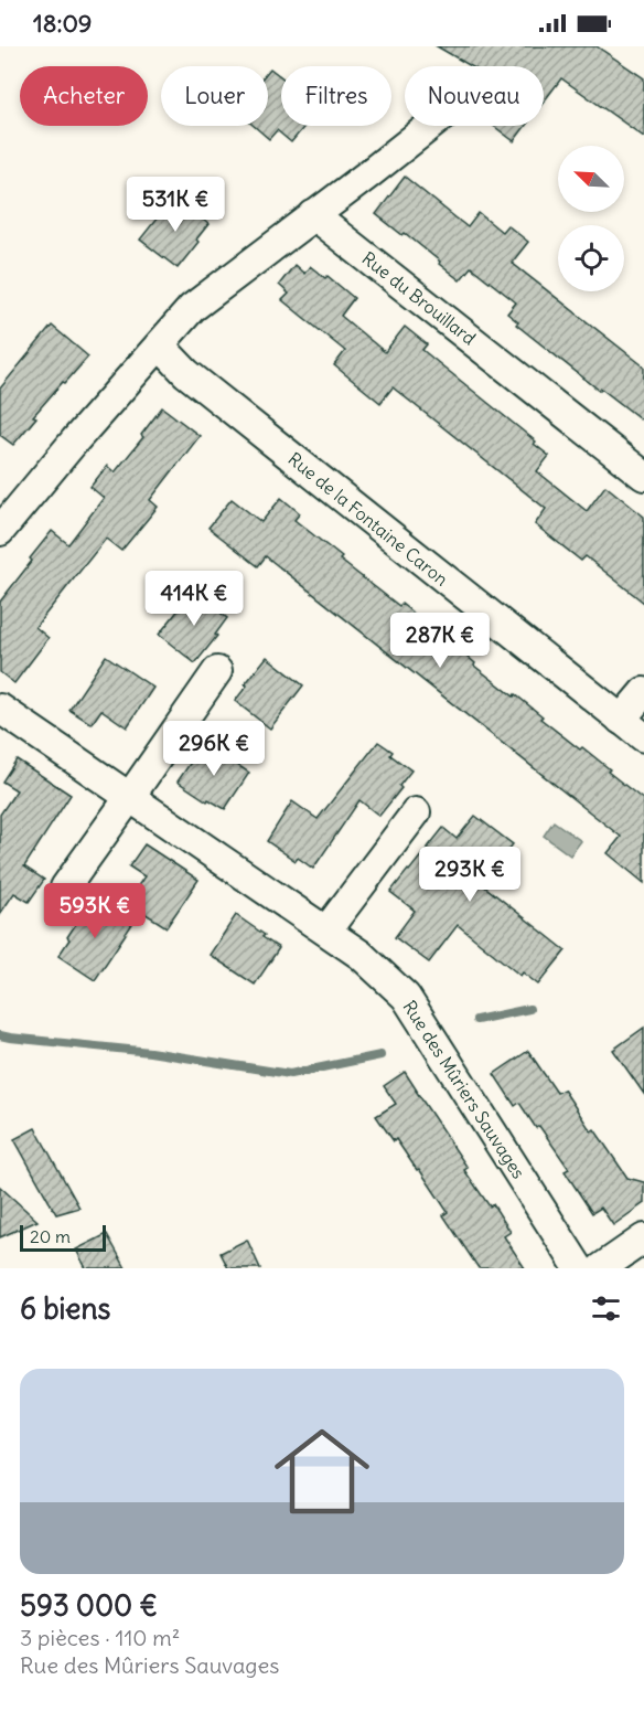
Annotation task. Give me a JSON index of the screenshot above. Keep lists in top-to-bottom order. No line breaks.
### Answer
{"streets":{"street":["Rue du Brouillard","Rue de la Fontaine Caron","Rue des Mûriers Sauvages"]},"scale_bar":"20 m","north":"top left","page":{"status":"18:09","chip":["Acheter","Louer","Filtres","Nouveau"],"price":["531K €","414K €","287K €","296K €","293K €","593K €"],"scale":"20 m","heading":"6 biens","list":[{"name":"593 000 €","note":"3 pièces · 110 m² · Rue des Mûriers Sauvages"}]}}
